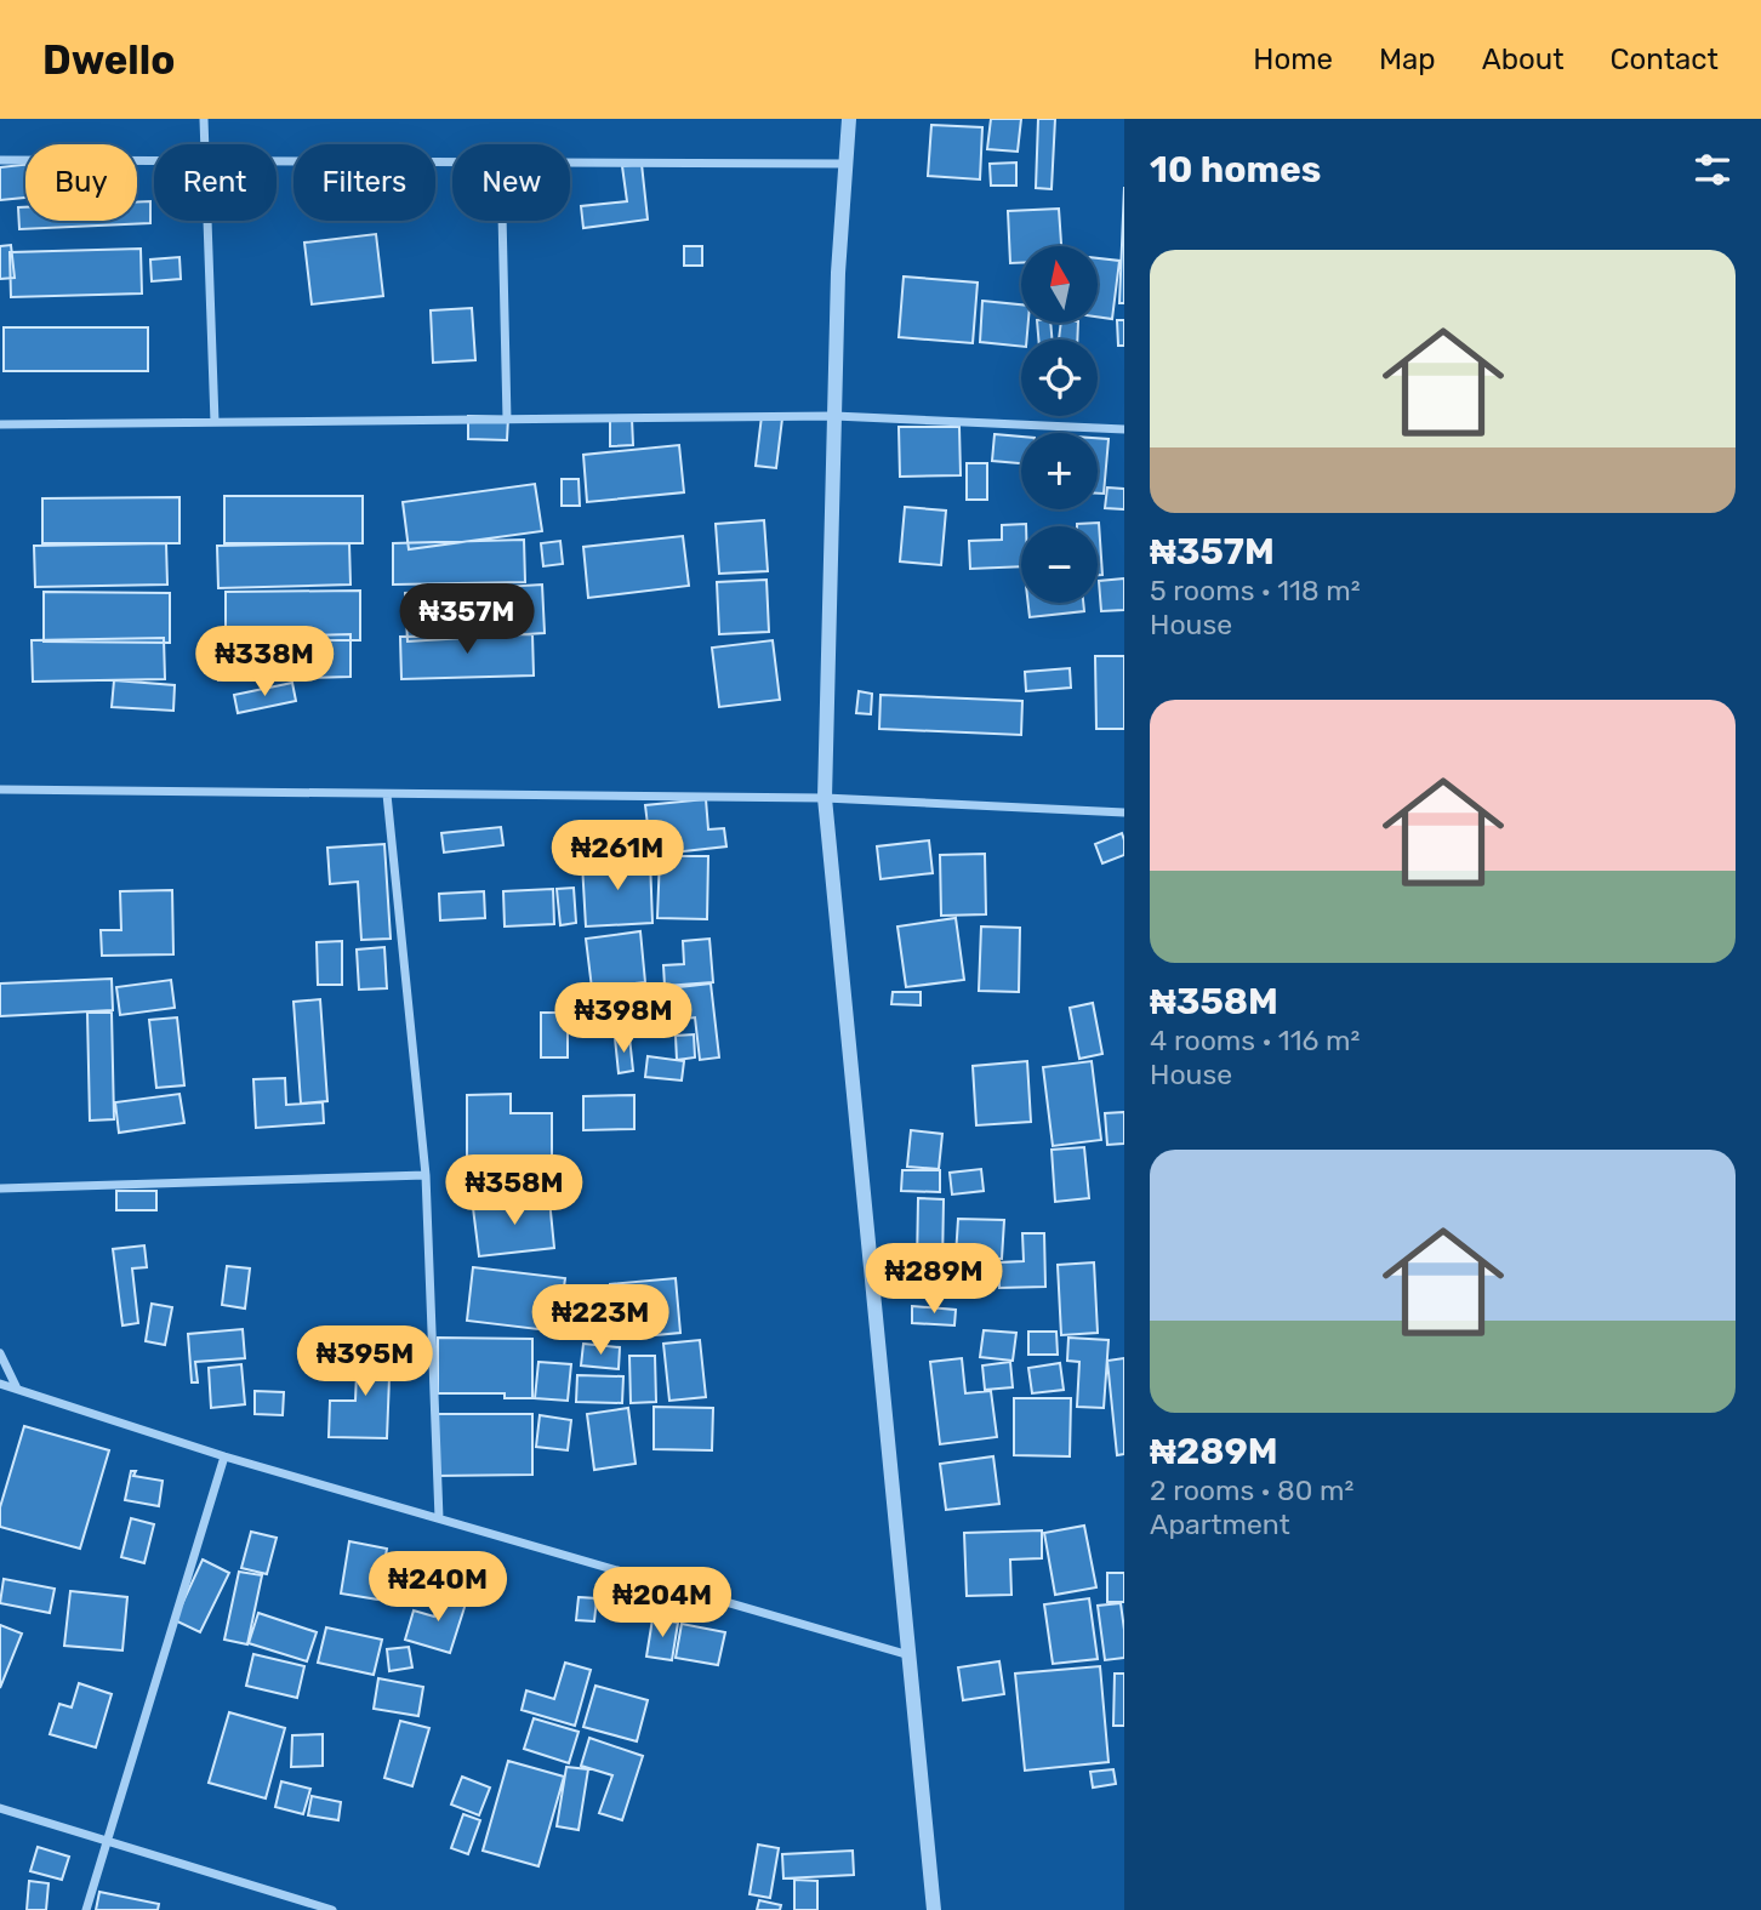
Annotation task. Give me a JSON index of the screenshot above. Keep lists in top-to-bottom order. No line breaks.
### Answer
{"north":"top","page":{"header":"Dwello","nav":["Home","Map","About","Contact"],"heading":"10 homes","chip":["Buy","Rent","Filters","New"],"list":[{"name":"₦357M","note":"5 rooms · 118 m² · House"},{"name":"₦358M","note":"4 rooms · 116 m² · House"},{"name":"₦289M","note":"2 rooms · 80 m² · Apartment"}],"map_buttons":["+","−"],"price":["₦357M","₦338M","₦261M","₦398M","₦358M","₦289M","₦223M","₦395M","₦240M","₦204M"]}}
